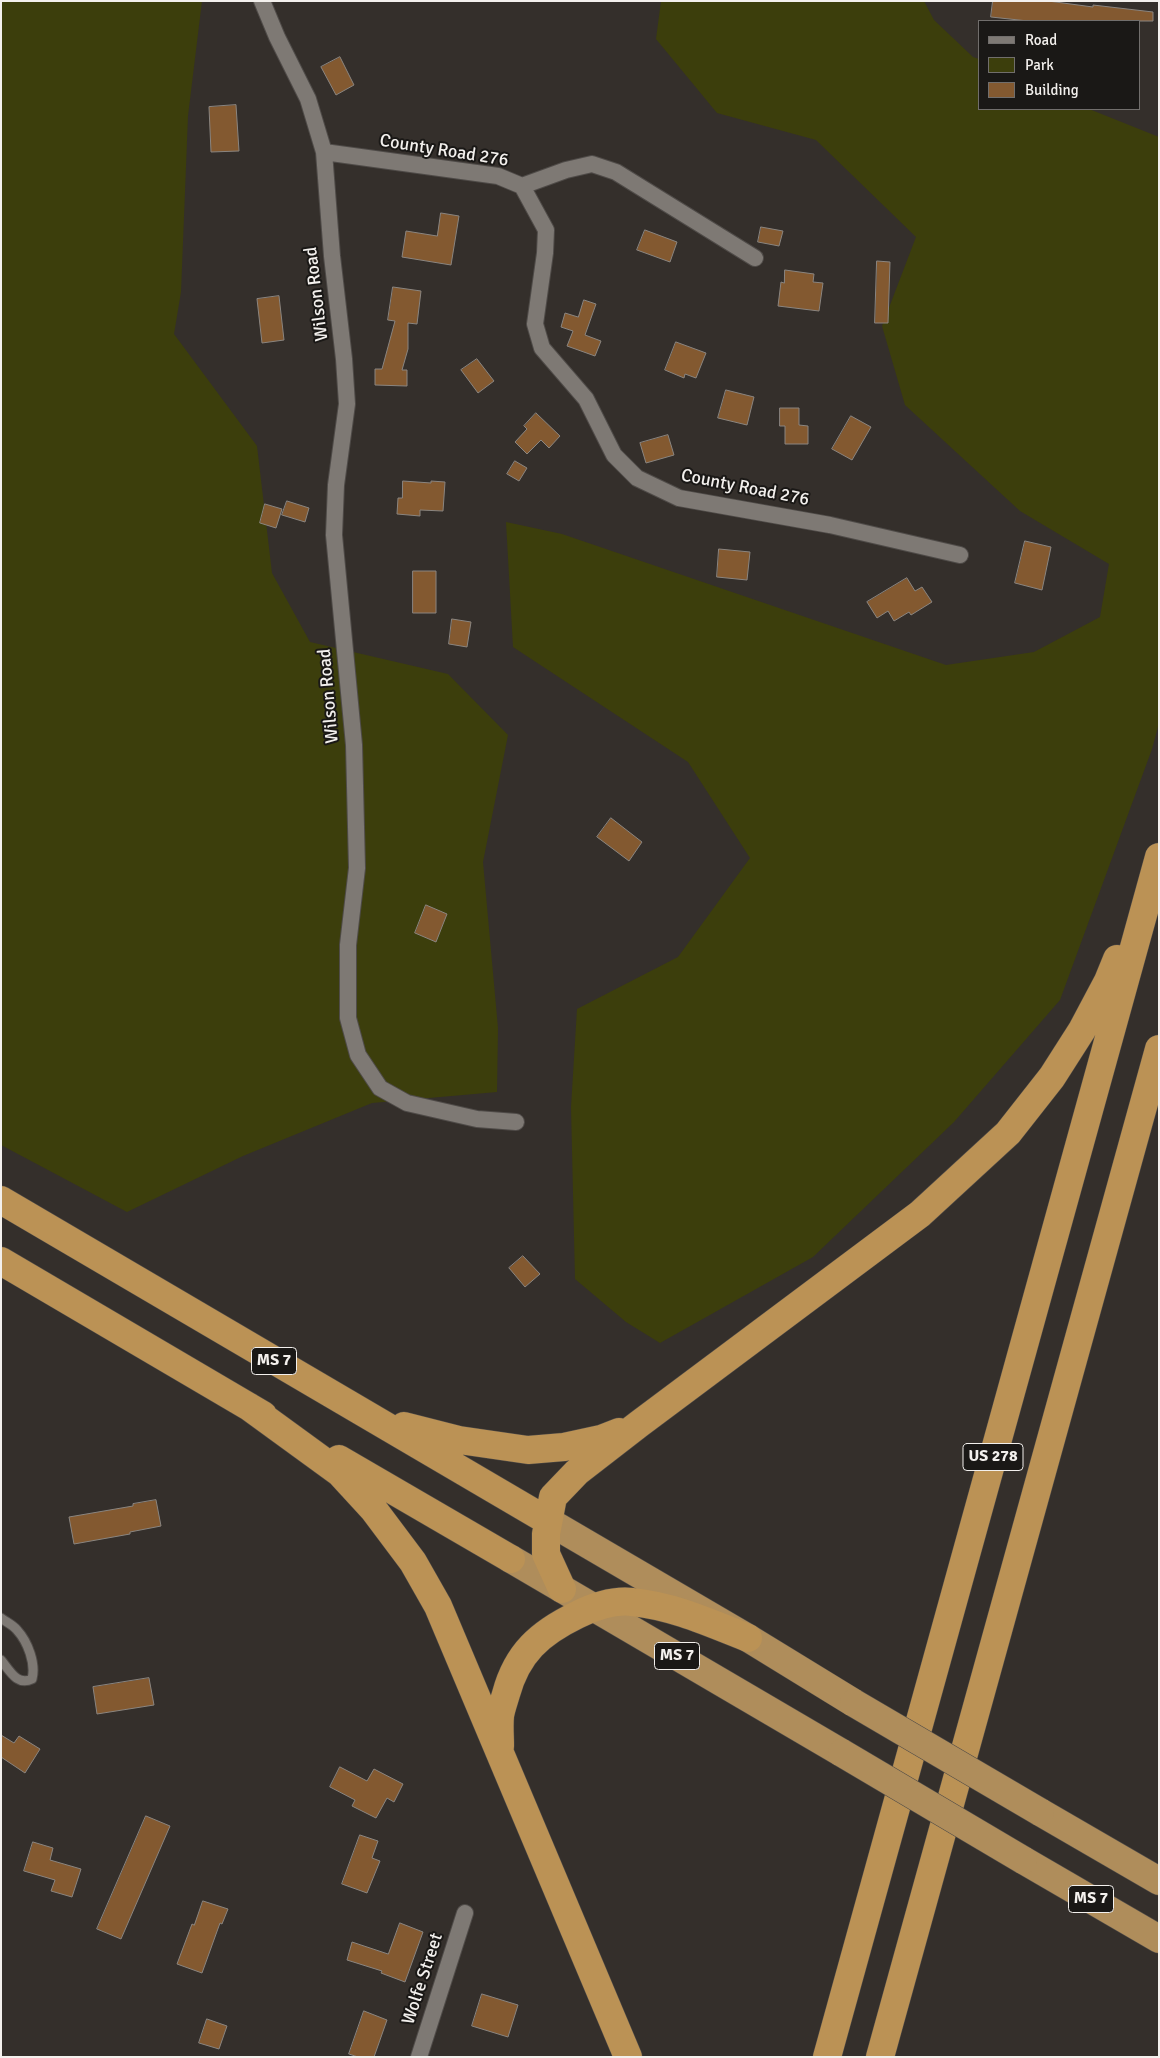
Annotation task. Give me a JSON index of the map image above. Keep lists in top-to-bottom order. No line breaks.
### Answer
{"streets":{"highway":["MS 7","US 278"],"street":["County Road 276","Wilson Road","Wolfe Street"]},"crossings":[["County Road 276","Wilson Road"]],"legend":["Road","Park","Building"]}
